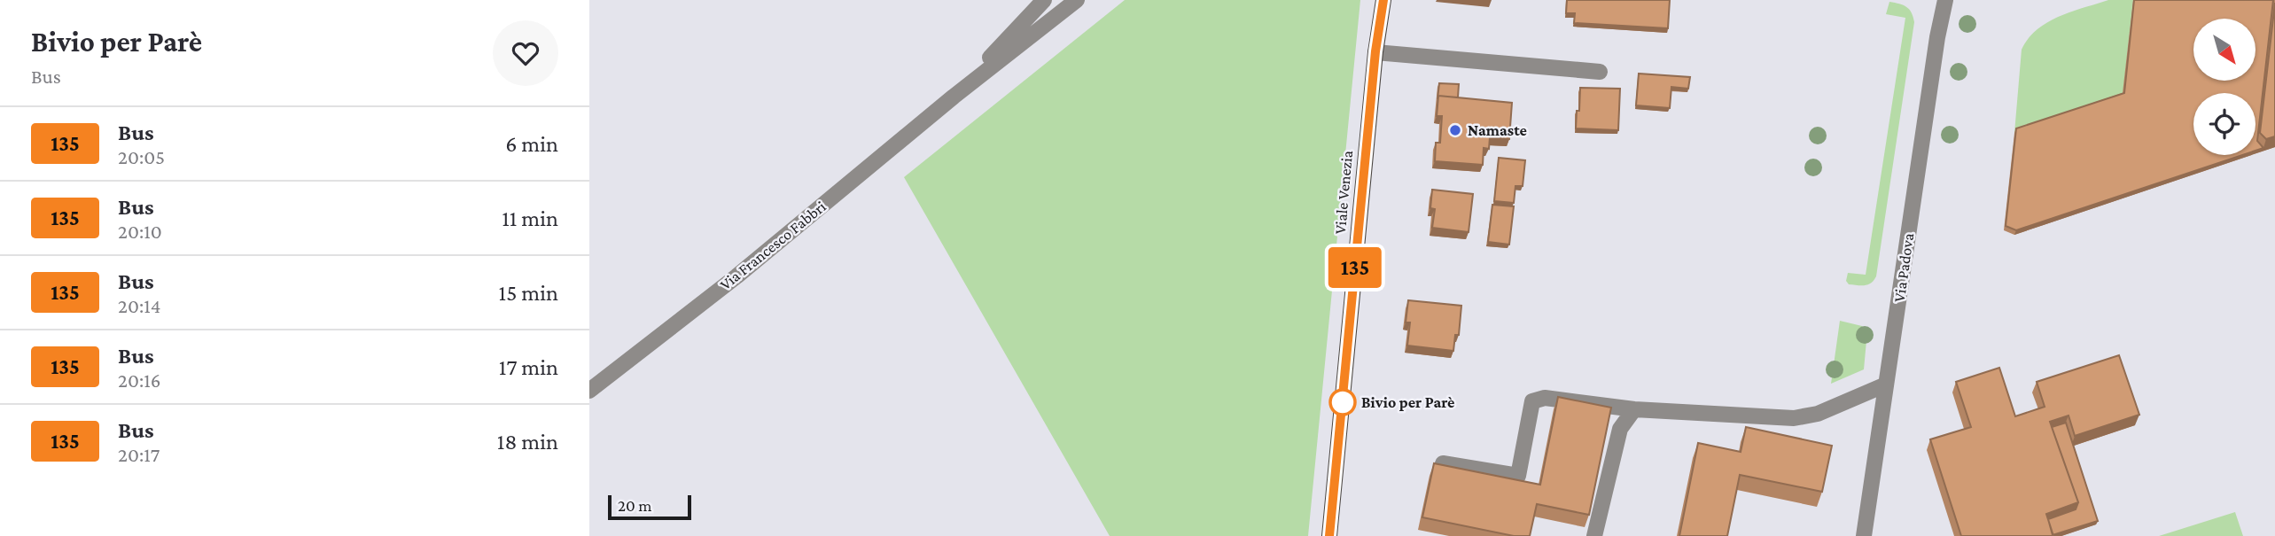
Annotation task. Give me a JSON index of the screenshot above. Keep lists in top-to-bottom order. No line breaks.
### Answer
{"streets":{"main road":["Viale Venezia"],"street":["Via Francesco Fabbri","Via Padova"]},"places":["Namaste","Bivio per Parè"],"lines":["bus line 135"],"scale_bar":"20 m","north":"bottom right","page":{"heading":["Bivio per Parè","Bus"],"on_map":"135","list":[{"mark":"135","name":"Bus","note":"20:05","value":"6 min"},{"mark":"135","name":"Bus","note":"20:10","value":"11 min"},{"mark":"135","name":"Bus","note":"20:14","value":"15 min"},{"mark":"135","name":"Bus","note":"20:16","value":"17 min"},{"mark":"135","name":"Bus","note":"20:17","value":"18 min"}],"scale":"20 m"}}
